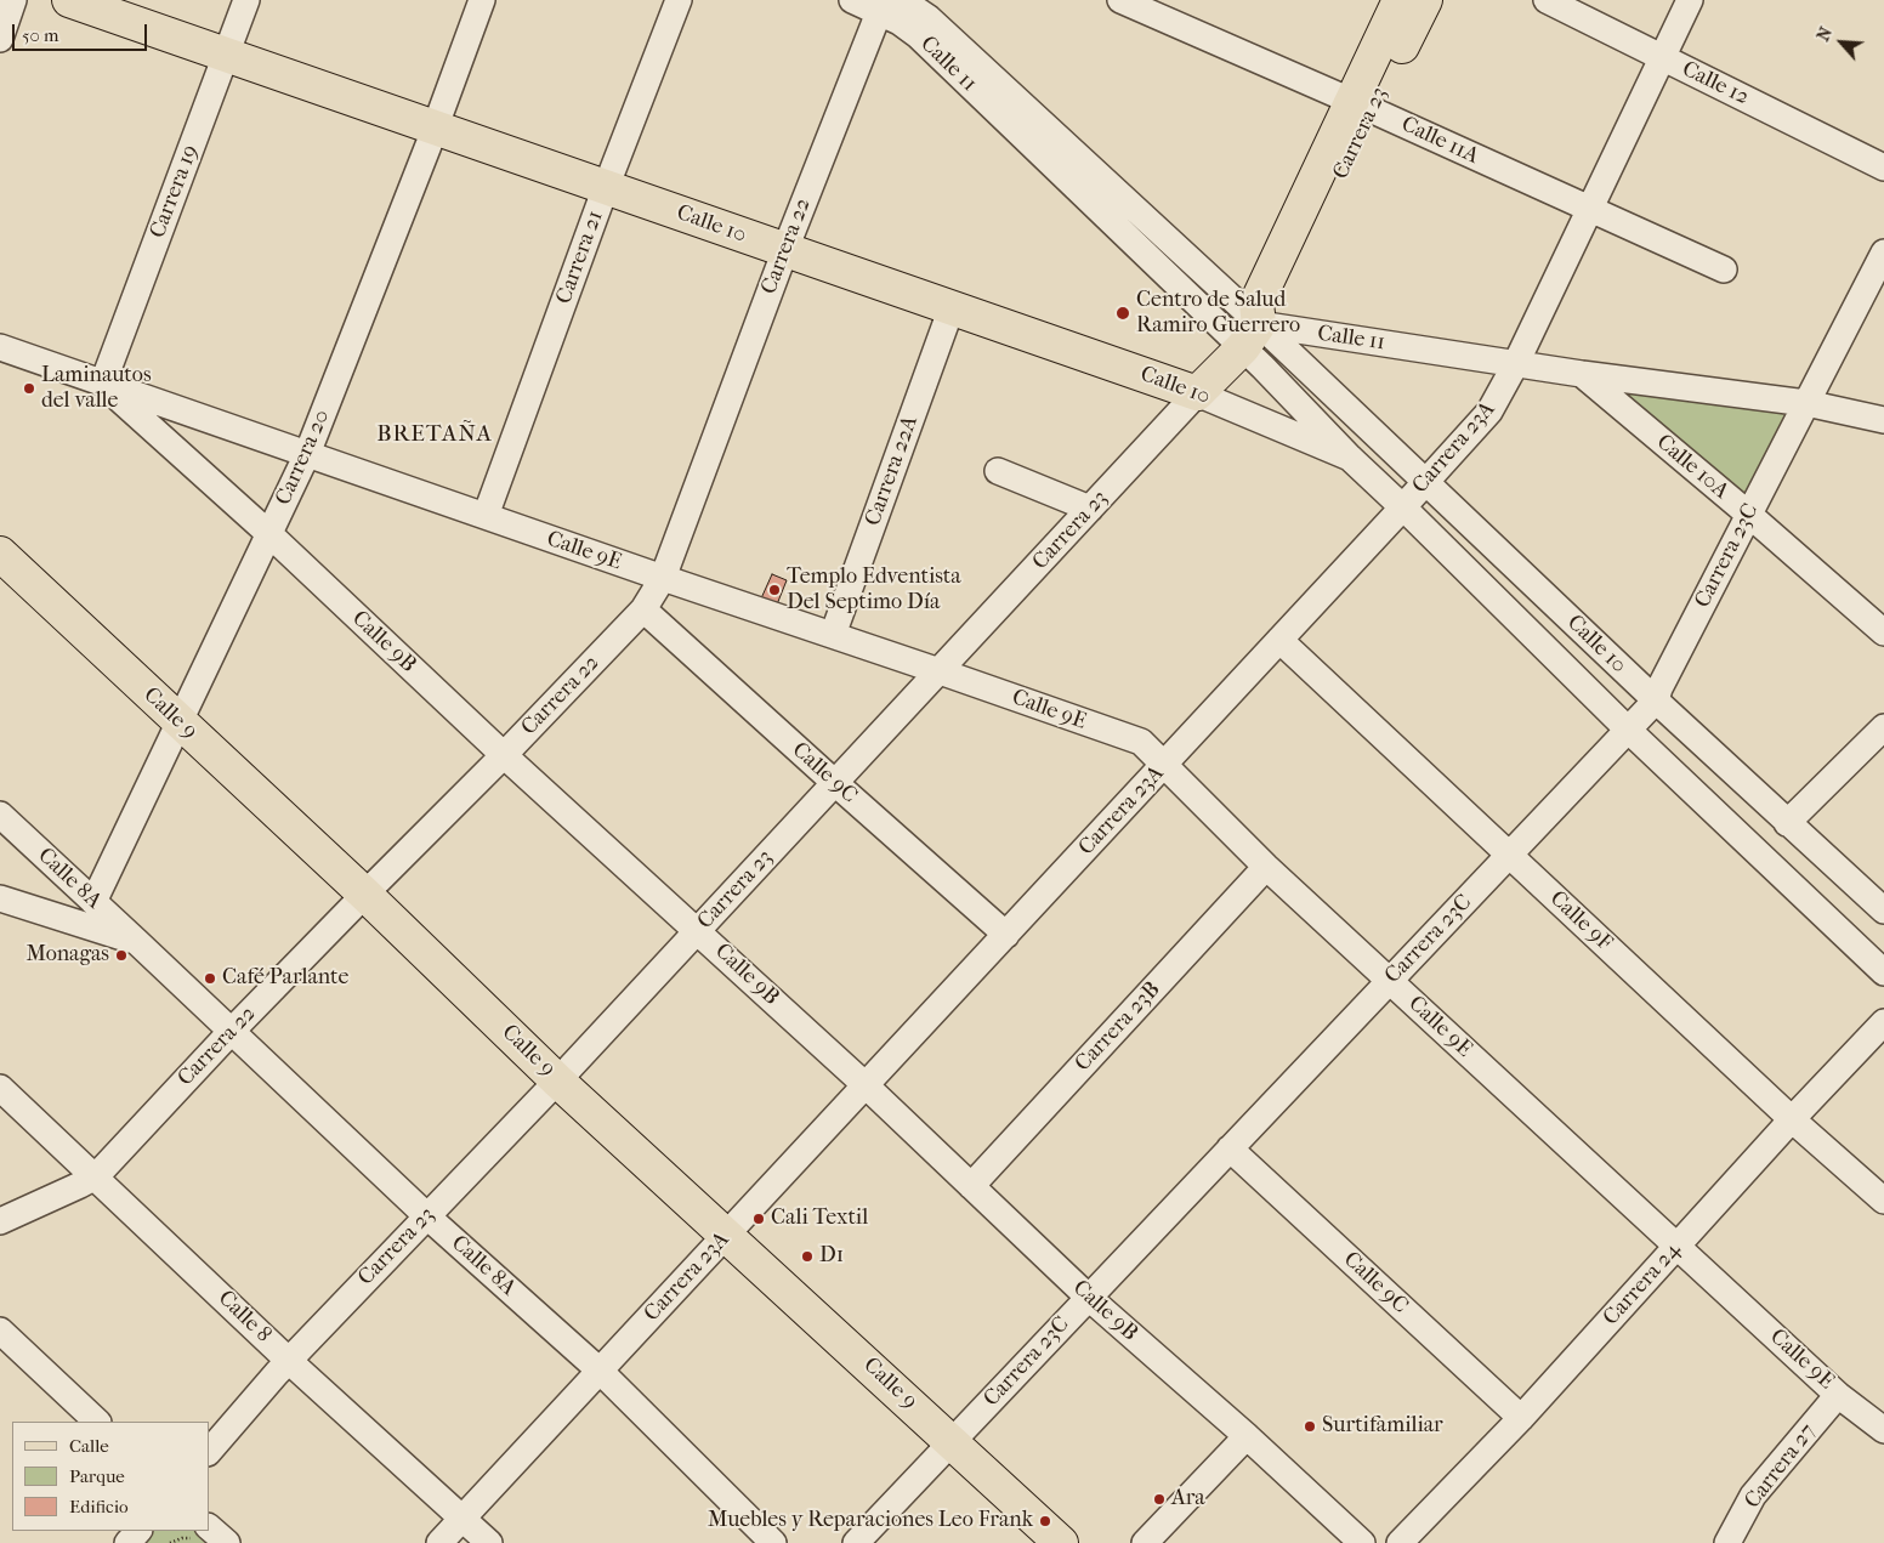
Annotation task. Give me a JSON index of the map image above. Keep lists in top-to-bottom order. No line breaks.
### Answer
{"streets":{"main road":["Carrera 23","Calle 10","Calle 9"],"street":["Calle 11","Calle 12","Calle 11A","Carrera 19","Carrera 22","Carrera 21","Carrera 23A","Carrera 20","Calle 10A","Carrera 22A","Calle 9E","Carrera 23C","Calle 9B","Calle 9C","Calle 8A","Calle 9F","Carrera 23B","Carrera 24","Calle 8","Carrera 27"]},"crossings":[["Calle 11","Carrera 23"],["Calle 11","Calle 10"],["Calle 11","Carrera 22"],["Calle 11","Carrera 23A"],["Calle 11","Calle 10A"],["Calle 11","Carrera 23C"],["Calle 12","Carrera 23A"],["Carrera 23","Calle 11A"],["Carrera 23","Calle 10"],["Carrera 23","Calle 9E"],["Carrera 23","Calle 9B"],["Carrera 23","Calle 9"],["Carrera 23","Calle 9C"],["Carrera 23","Calle 8A"],["Carrera 23","Calle 8"],["Calle 11A","Carrera 23A"],["Carrera 19","Calle 10"],["Carrera 19","Calle 9E"],["Carrera 19","Calle 9B"],["Calle 10","Carrera 22"],["Calle 10","Carrera 21"],["Calle 10","Carrera 23A"],["Calle 10","Carrera 20"],["Calle 10","Carrera 22A"],["Calle 10","Carrera 23C"],["Carrera 22","Calle 9E"],["Carrera 22","Calle 9B"],["Carrera 22","Calle 9"],["Carrera 22","Calle 9C"],["Carrera 22","Calle 8A"],["Carrera 22","Calle 8"],["Carrera 21","Calle 9E"],["Carrera 23A","Calle 9E"],["Carrera 23A","Calle 9B"],["Carrera 23A","Calle 9"],["Carrera 23A","Calle 9C"],["Carrera 23A","Calle 8A"],["Carrera 23A","Calle 9F"],["Carrera 23A","Calle 8"],["Carrera 20","Calle 9E"],["Carrera 20","Calle 9B"],["Carrera 20","Calle 9"],["Carrera 20","Calle 8A"],["Calle 10A","Carrera 23C"],["Carrera 22A","Calle 9E"],["Calle 9E","Carrera 23C"],["Calle 9E","Calle 9B"],["Calle 9E","Carrera 23B"],["Calle 9E","Carrera 24"],["Calle 9E","Carrera 27"],["Carrera 23C","Calle 9B"],["Carrera 23C","Calle 9"],["Carrera 23C","Calle 9C"],["Carrera 23C","Calle 9F"],["Calle 9B","Carrera 23B"],["Calle 9C","Carrera 24"],["Calle 9F","Carrera 24"]],"districts":["BRETAÑA"],"places":["Centro de Salud Ramiro Guerrero","Laminautos del valle","Templo Edventista Del Septimo Día","Monagas","Café Parlante","Cali Textil","D1","Surtifamiliar","Ara","Muebles y Reparaciones Leo Frank"],"legend":["Calle","Parque","Edificio"],"scale_bar":"50 m","north":"top left"}
